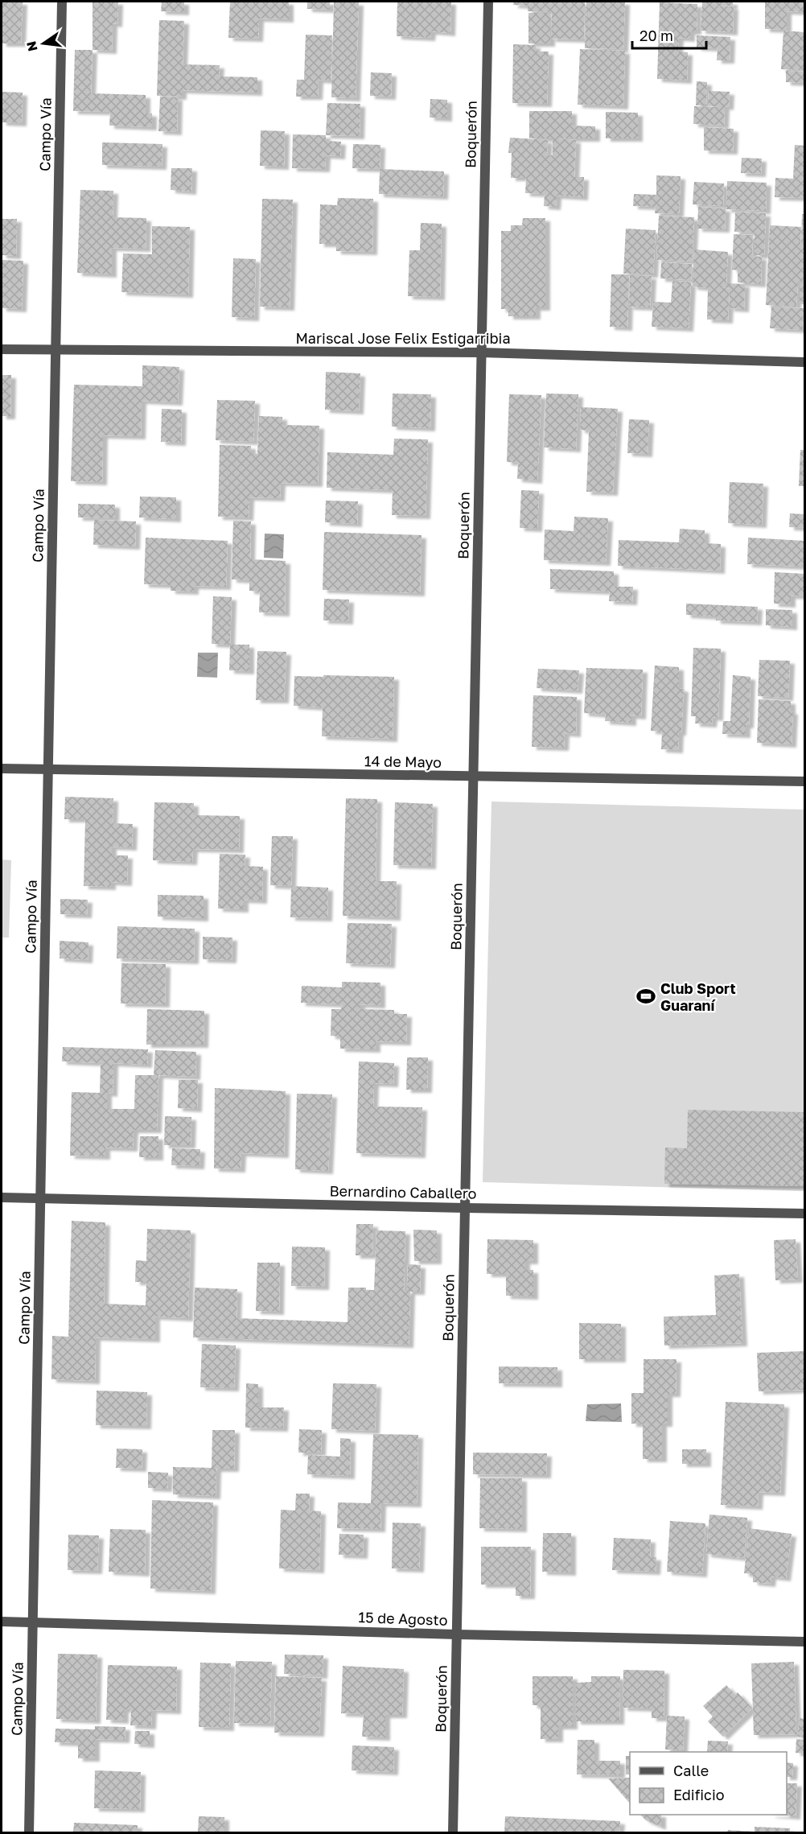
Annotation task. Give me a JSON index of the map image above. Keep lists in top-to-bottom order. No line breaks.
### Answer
{"streets":{"street":["Campo Vía","Boquerón","Mariscal Jose Felix Estigarribia","14 de Mayo","Bernardino Caballero","15 de Agosto"]},"crossings":[["Campo Vía","Mariscal Jose Felix Estigarribia"],["Campo Vía","14 de Mayo"],["Campo Vía","Bernardino Caballero"],["Campo Vía","15 de Agosto"],["Boquerón","Mariscal Jose Felix Estigarribia"],["Boquerón","14 de Mayo"],["Boquerón","Bernardino Caballero"],["Boquerón","15 de Agosto"]],"places":{"sports":["Club Sport Guaraní"]},"legend":["Calle","Edificio"],"scale_bar":"20 m","north":"left"}
